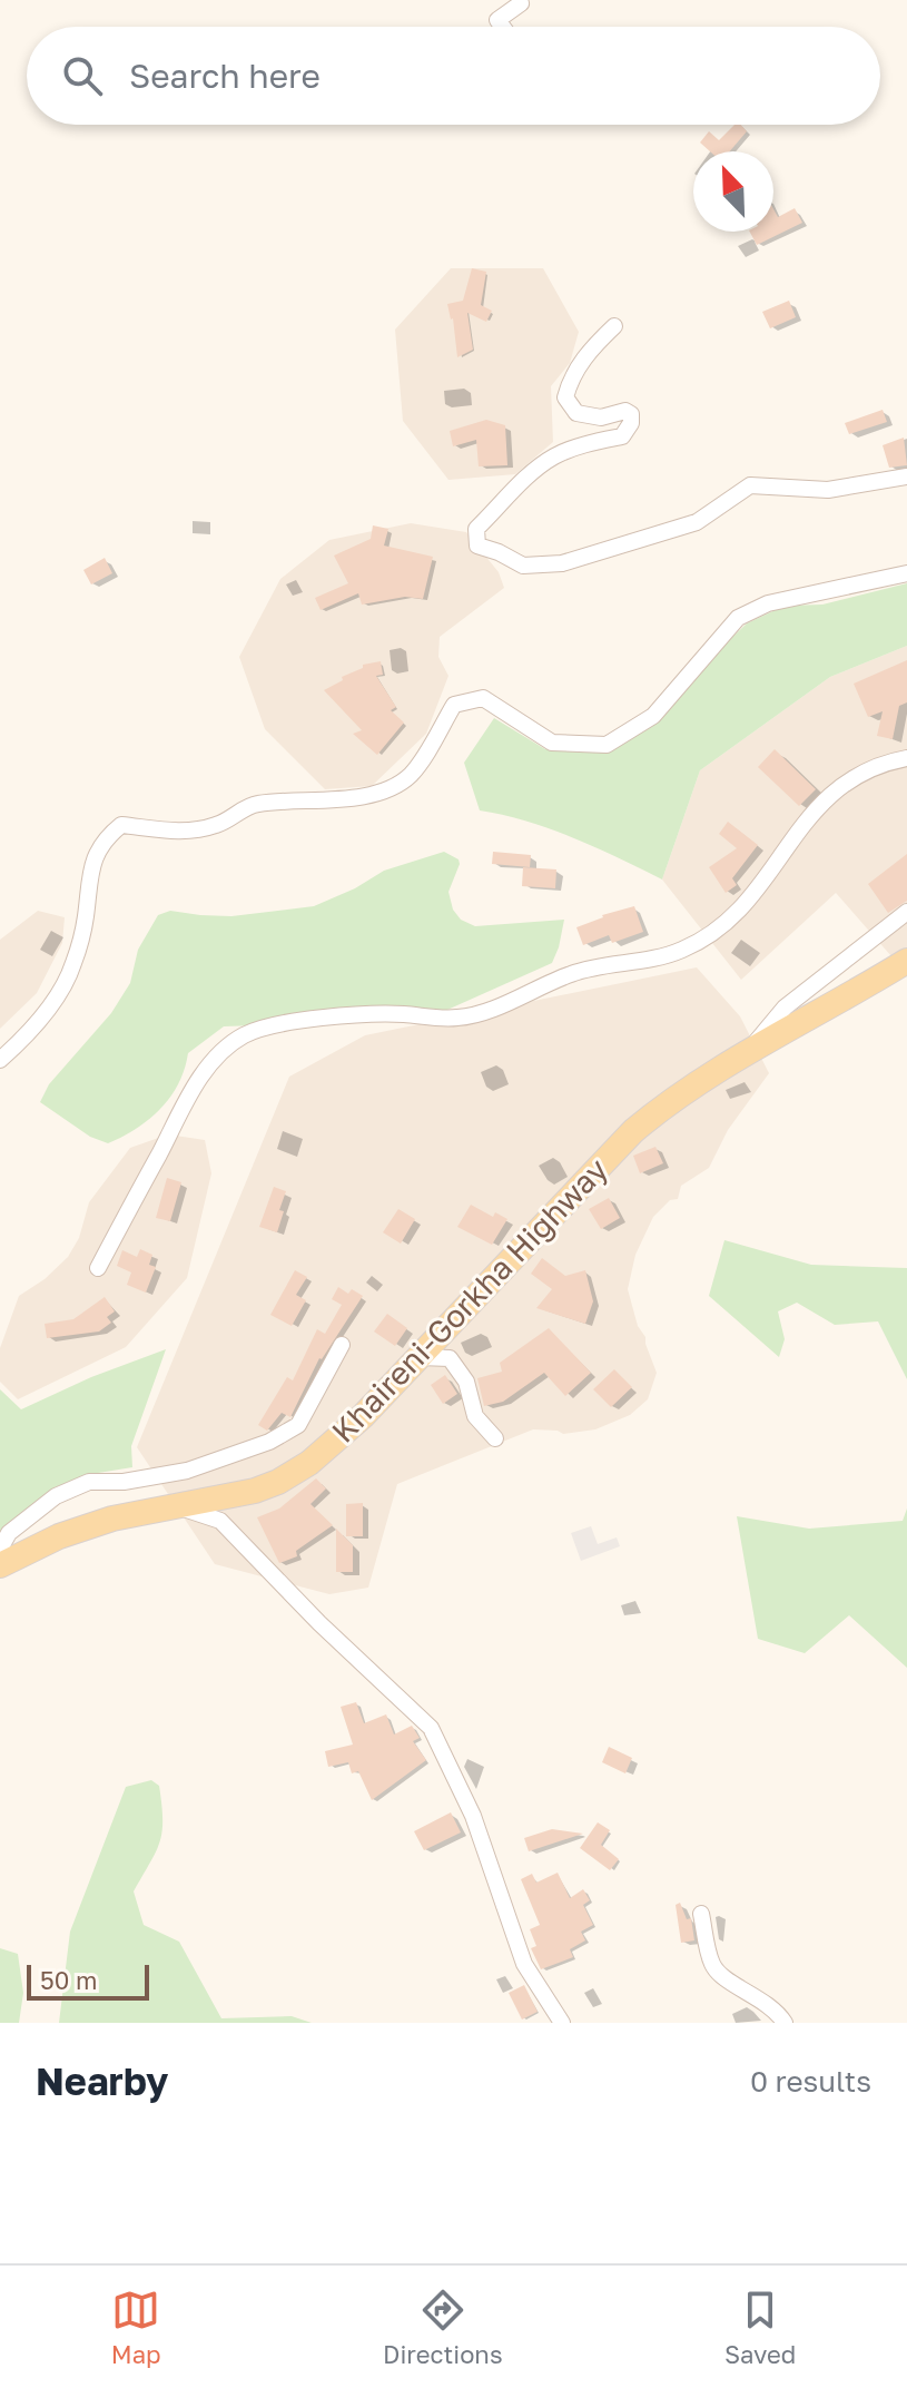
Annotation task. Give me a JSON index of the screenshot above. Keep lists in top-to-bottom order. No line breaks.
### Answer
{"streets":{"main road":["Khaireni-Gorkha Highway"]},"scale_bar":"50 m","north":"top left","page":{"search":"Search here","scale":"50 m","heading":["Nearby","0 results"],"nav":["Map","Directions","Saved"]}}
